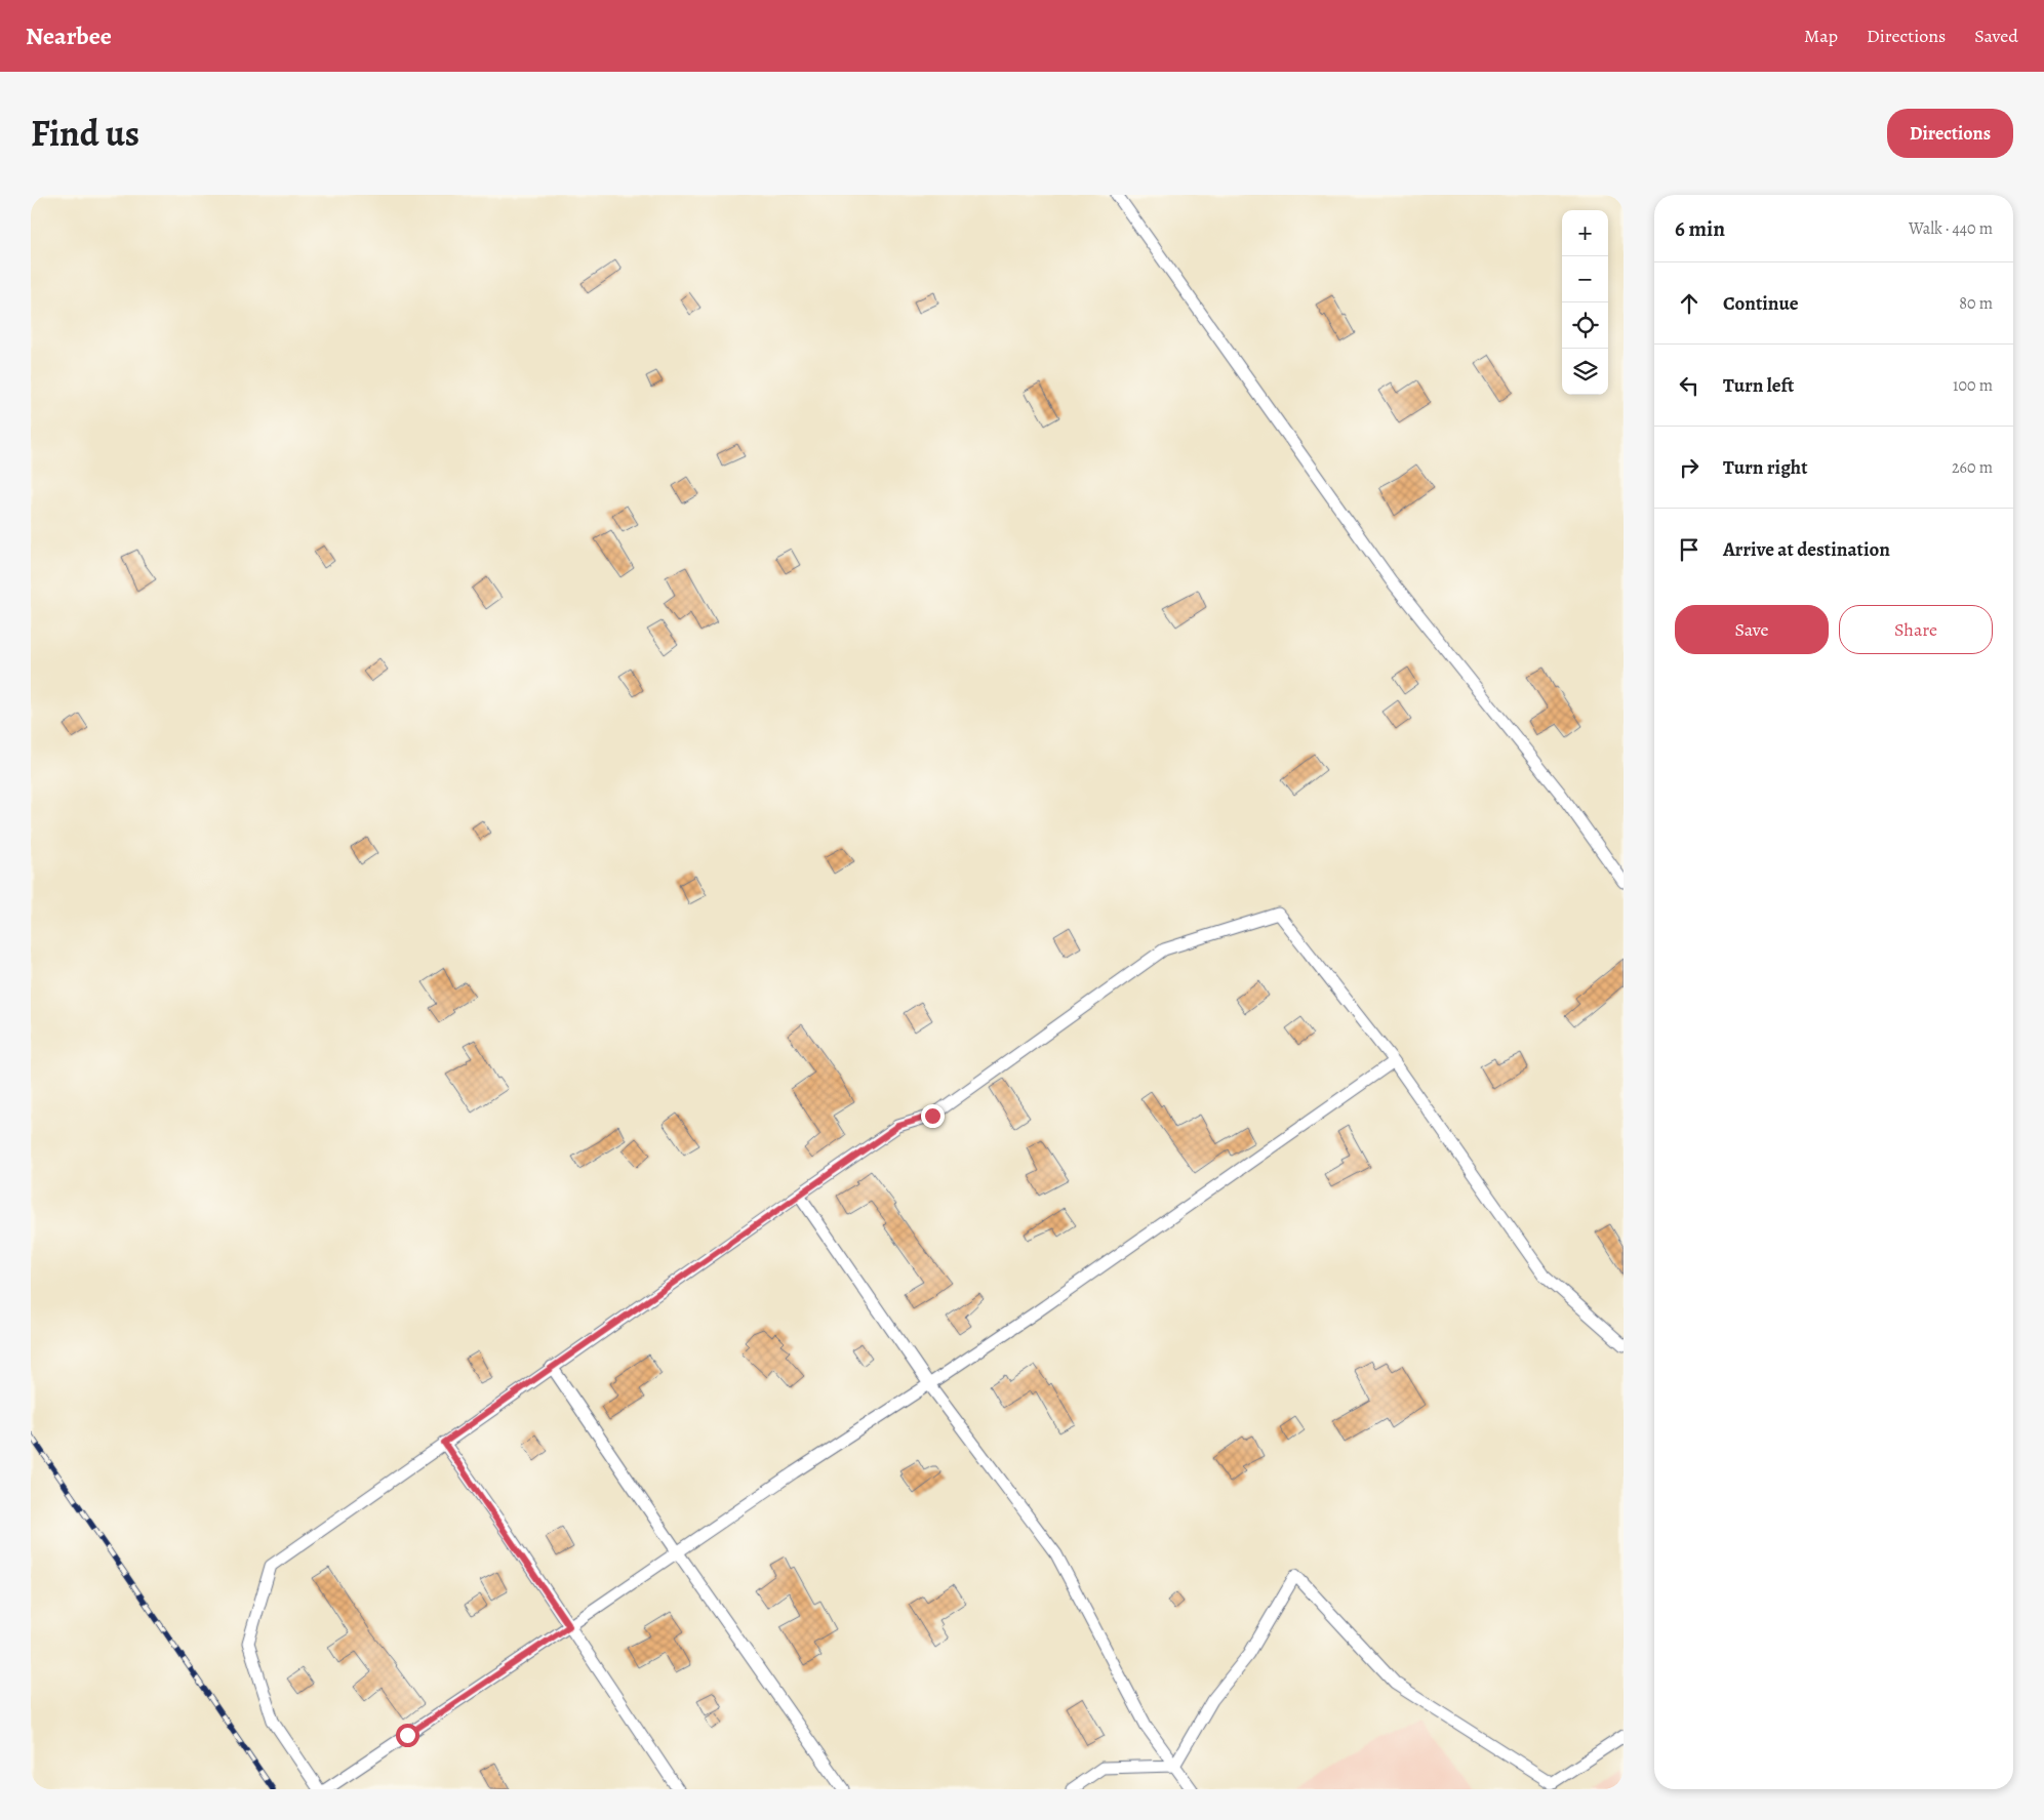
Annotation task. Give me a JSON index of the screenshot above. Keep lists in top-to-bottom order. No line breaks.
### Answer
{"page":{"header":"Nearbee","nav":["Map","Directions","Saved"],"title":"Find us","buttons":["Directions",["Save","Share"]],"heading":["6 min","Walk · 440 m"],"map_buttons":["+","−"],"list":[["Continue","80 m"],["Turn left","100 m"],["Turn right","260 m"],"Arrive at destination"]}}
